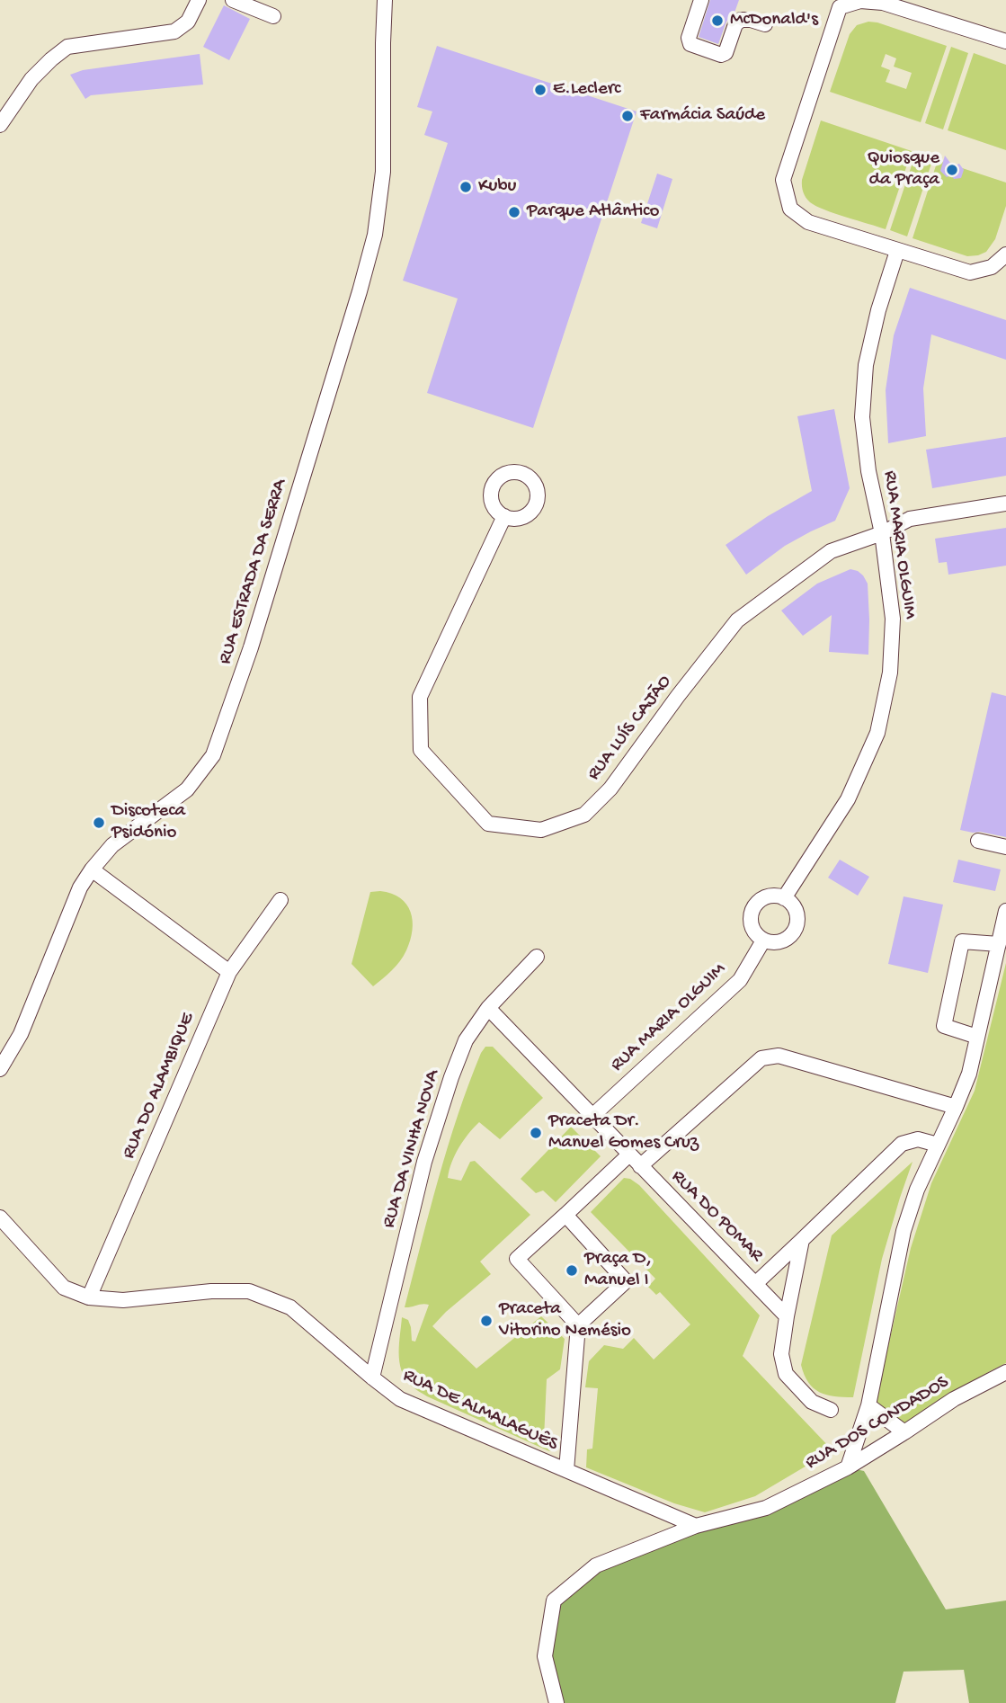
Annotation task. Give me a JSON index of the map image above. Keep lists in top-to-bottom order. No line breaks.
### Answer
{"streets":{"street":["RUA MARIA OLGUIM","RUA ESTRADA DA SERRA","RUA LUÍS CAJÃO","RUA DO ALAMBIQUE","RUA DA VINHA NOVA","RUA DO POMAR","RUA DE ALMALAGUÊS","RUA DOS CONDADOS"]},"crossings":[["RUA MARIA OLGUIM","RUA LUÍS CAJÃO"],["RUA MARIA OLGUIM","RUA DO POMAR"],["RUA DO ALAMBIQUE","RUA DE ALMALAGUÊS"],["RUA DA VINHA NOVA","RUA DO POMAR"],["RUA DA VINHA NOVA","RUA DE ALMALAGUÊS"],["RUA DE ALMALAGUÊS","RUA DOS CONDADOS"]],"places":["McDonald's","E.Leclerc","Farmácia Saúde","Quiosque da Praça","Kubu","Parque Atlântico","Discoteca Psidónio","Praceta Dr. Manuel Gomes Cruz","Praça D, Manuel I","Praceta Vitorino Nemésio"]}
